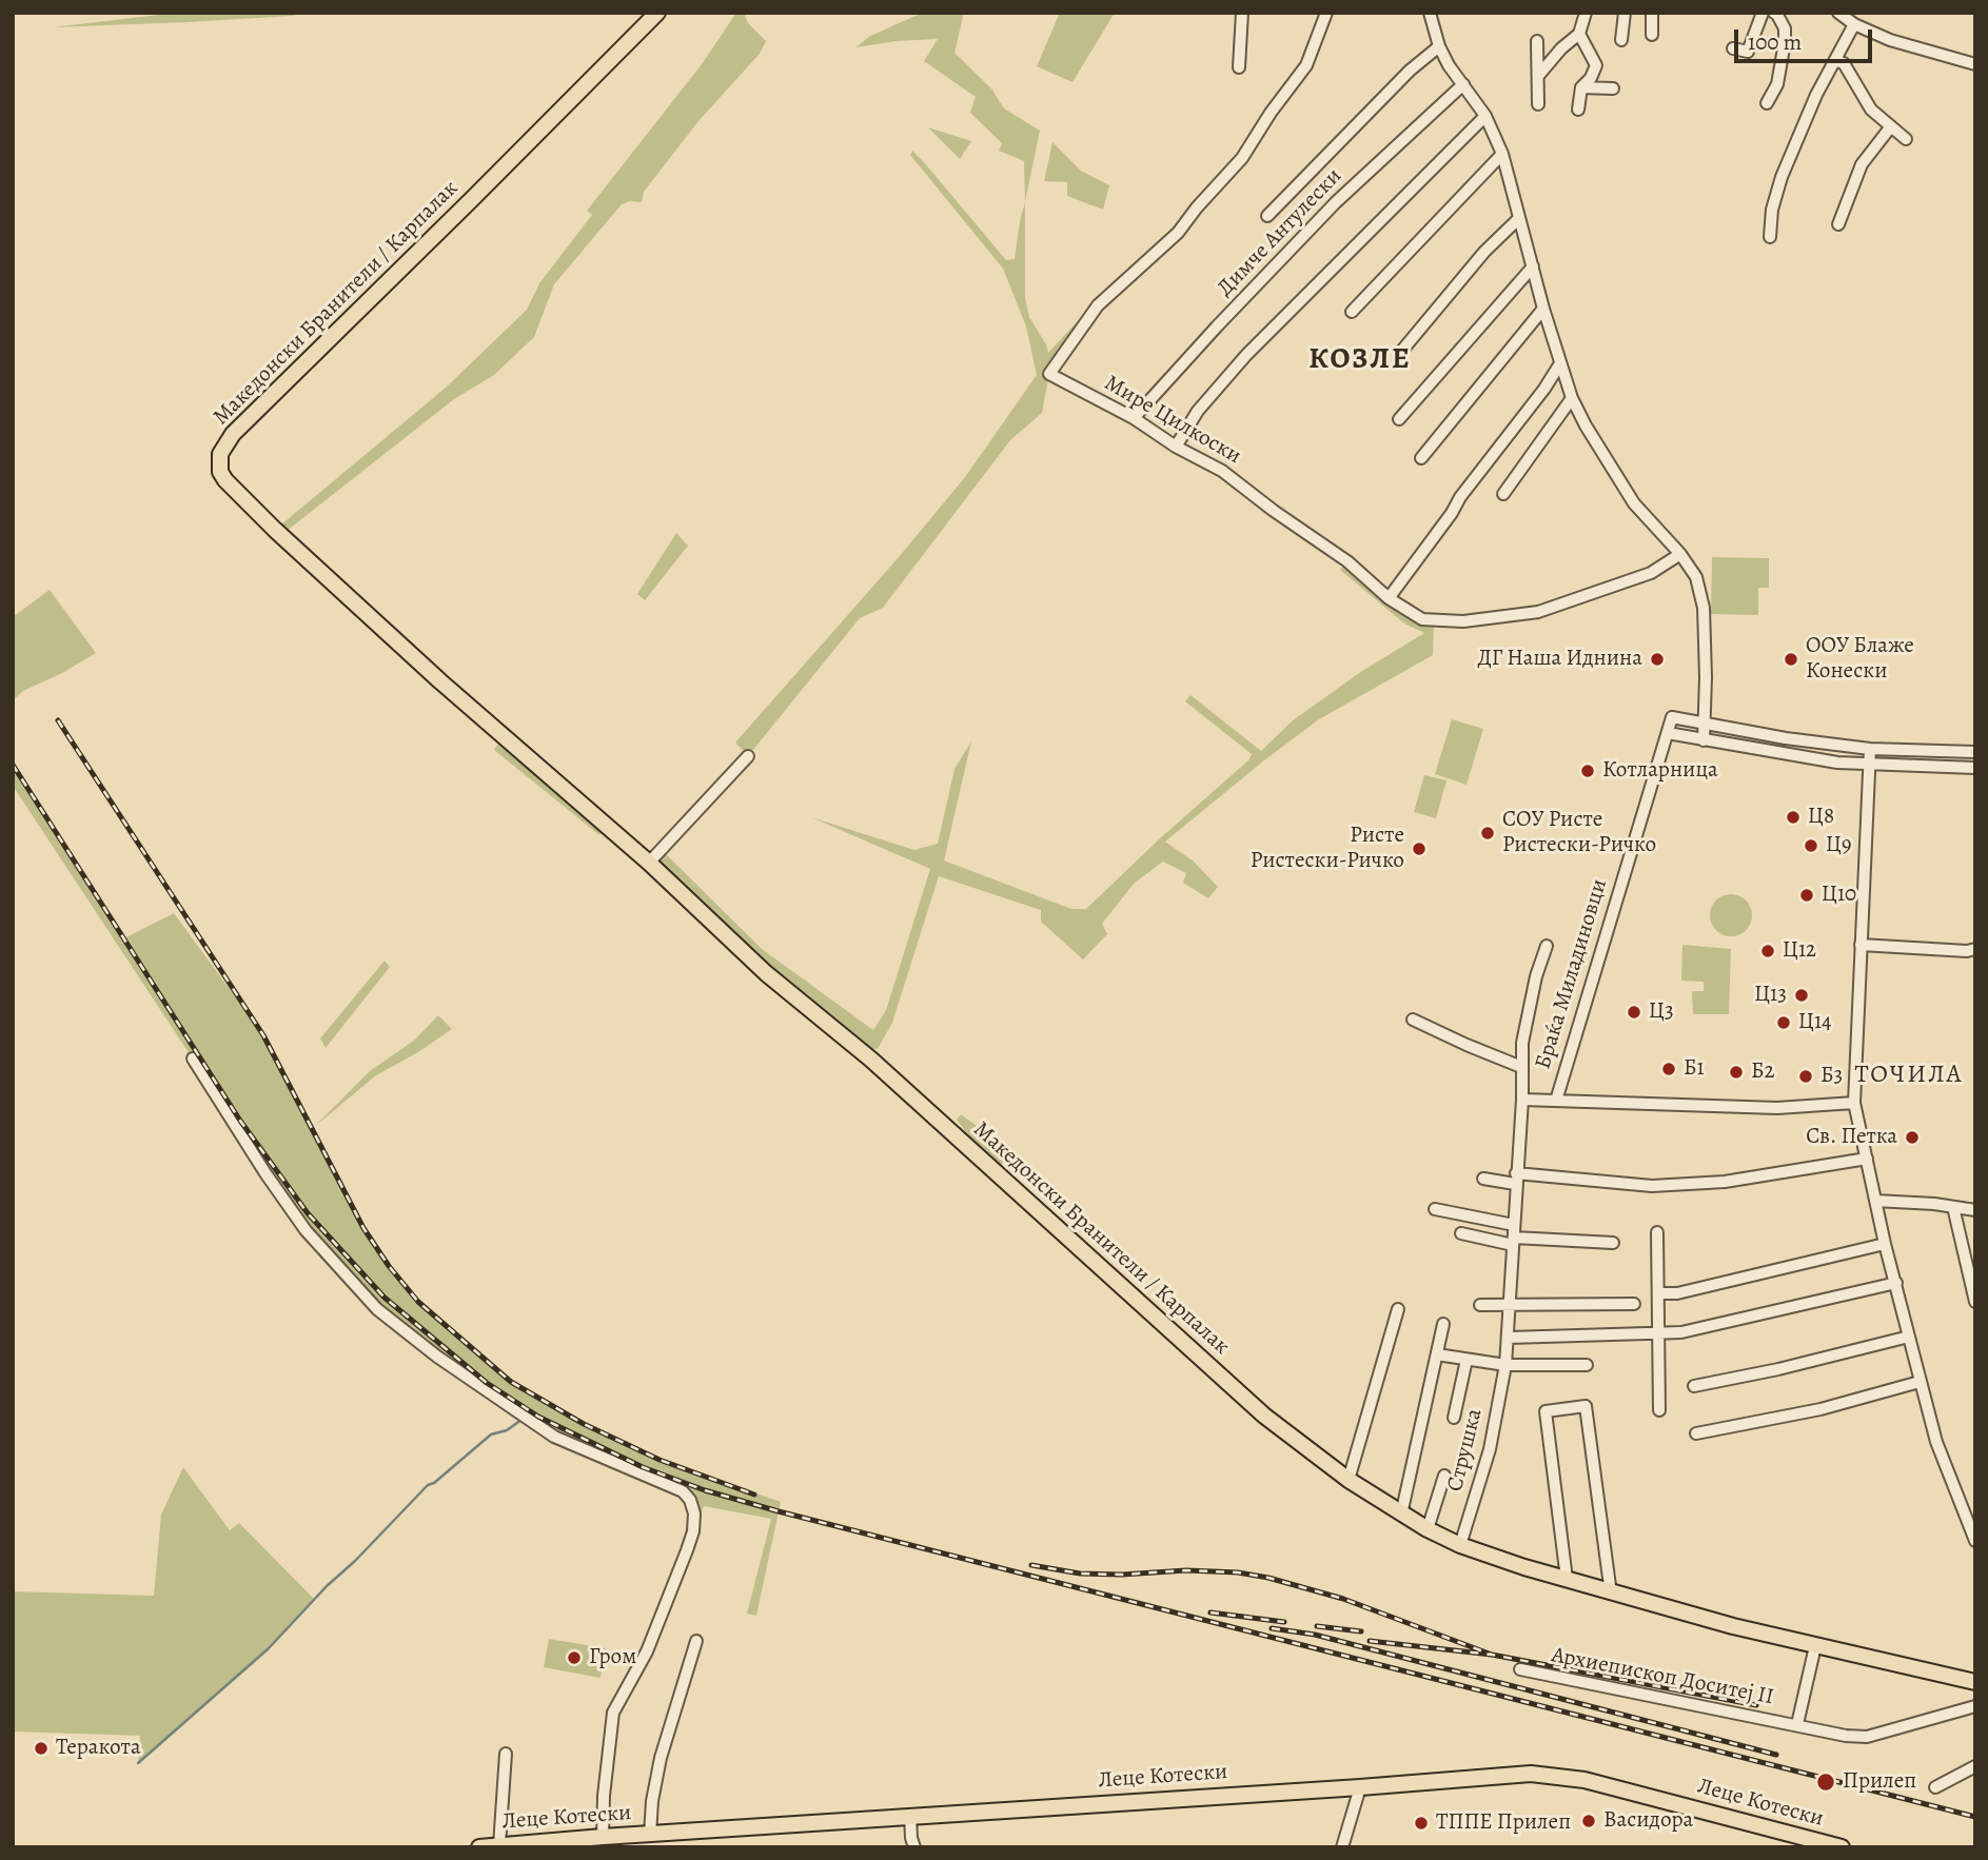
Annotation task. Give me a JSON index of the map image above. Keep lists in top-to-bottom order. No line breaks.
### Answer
{"streets":{"main road":["Македонски Бранители / Карпалак","Леце Котески"],"street":["Димче Антулески","Мире Цилкоски","Браќа Миладиновци","Струшка","Архиепископ Доситеј II"]},"crossings":[["Димче Антулески","Мире Цилкоски"],["Македонски Бранители / Карпалак","Струшка"],["Македонски Бранители / Карпалак","Архиепископ Доситеј II"],["Браќа Миладиновци","Струшка"]],"districts":["КОЗЛЕ","ТОЧИЛА"],"places":["ДГ Наша Иднина","ООУ Блаже Конески","Котларница","Ц8","СОУ Ристе Ристески-Ричко","Ц9","Ристе Ристески-Ричко","Ц10","Ц12","Ц13","Ц3","Ц14","Б1","Б2","Б3","Св. Петка","Гром","Теракота","Прилеп","Васидора","ТППЕ Прилеп"],"scale_bar":"100 m"}
